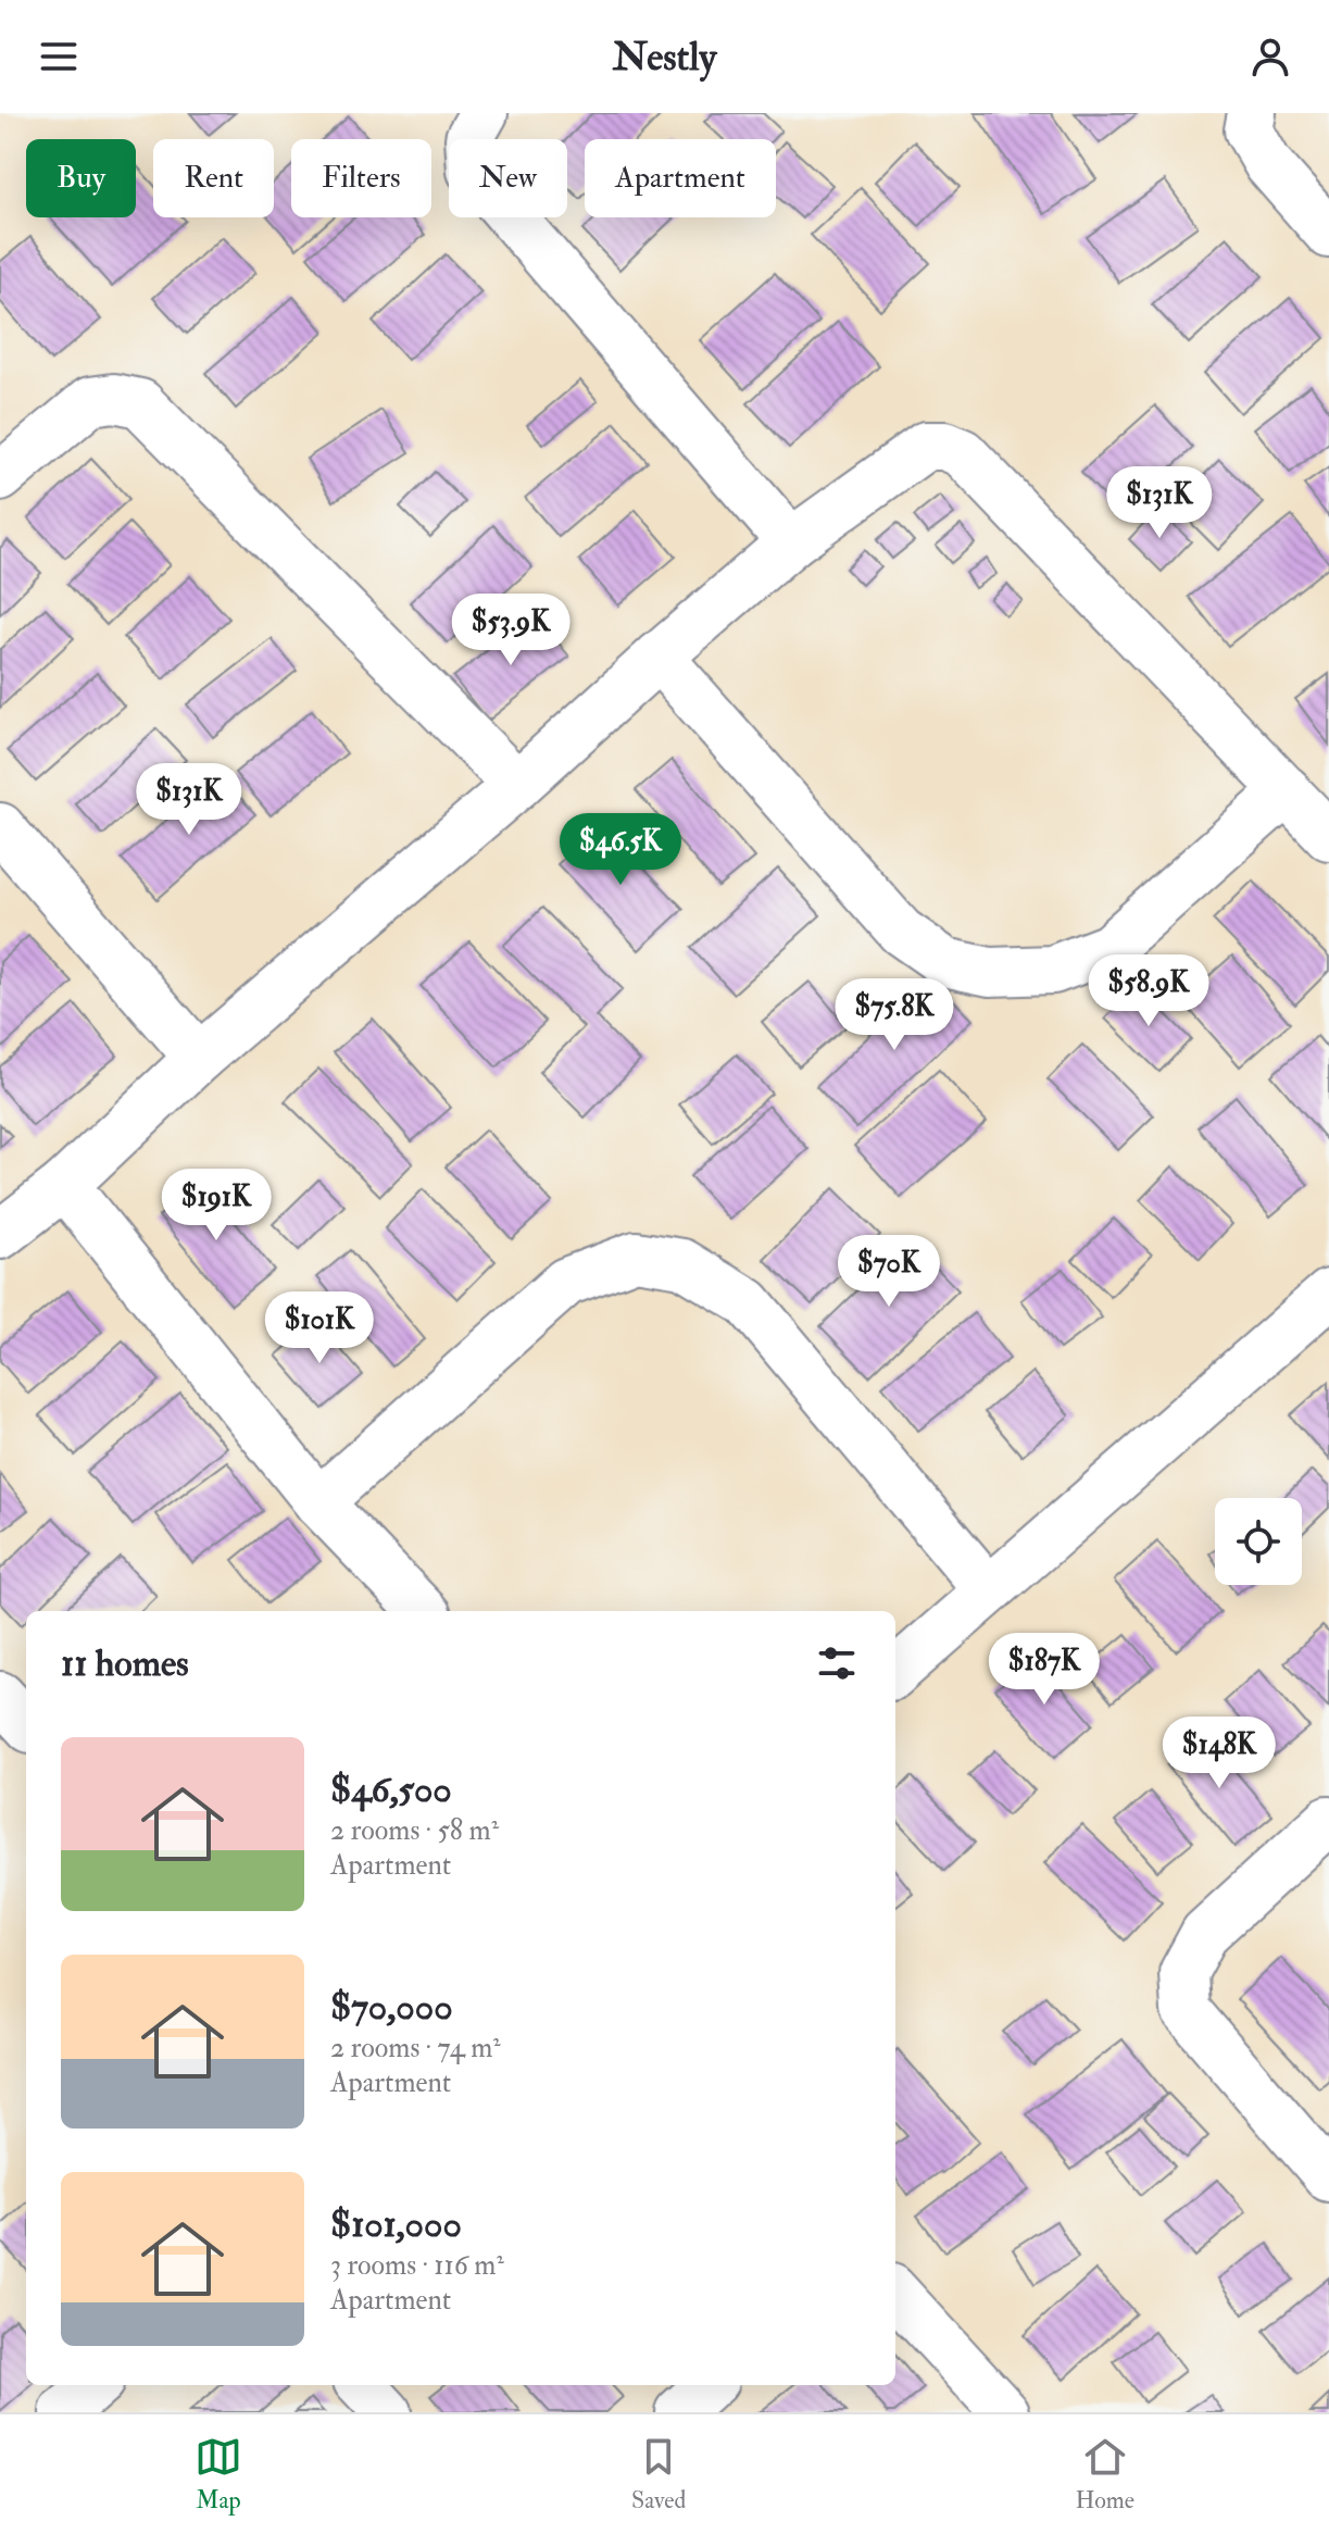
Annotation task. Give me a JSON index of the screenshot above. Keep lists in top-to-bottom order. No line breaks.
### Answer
{"page":{"header":"Nestly","chip":["Buy","Rent","Filters","New","Apartment"],"price":["$131K","$53.9K","$131K","$46.5K","$58.9K","$75.8K","$191K","$70K","$101K","$187K","$148K"],"heading":"11 homes","list":[{"name":"$46,500","note":"2 rooms · 58 m² · Apartment"},{"name":"$70,000","note":"2 rooms · 74 m² · Apartment"},{"name":"$101,000","note":"3 rooms · 116 m² · Apartment"}],"tabs":["Map","Saved","Home"]}}
